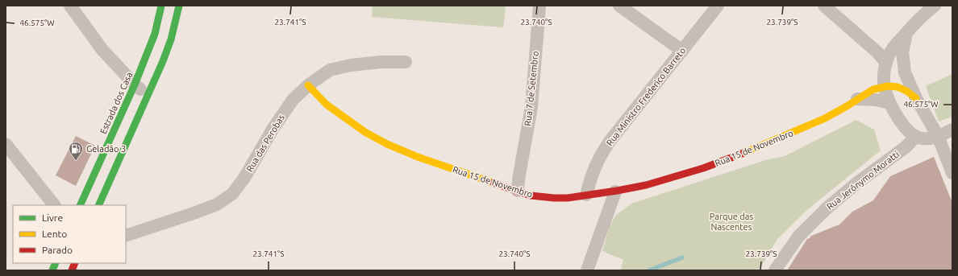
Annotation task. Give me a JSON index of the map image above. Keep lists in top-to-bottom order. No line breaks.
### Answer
{"streets":{"street":["Rua 7 de Setembro","Rua Ministro Frederico Barreto","Estrada dos Casa","Rua das Perobas","Rua 15 de Novembro","Rua Jerônymo Moratti"]},"crossings":[["Rua 7 de Setembro","Rua 15 de Novembro"],["Rua Ministro Frederico Barreto","Rua 15 de Novembro"],["Rua das Perobas","Rua 15 de Novembro"]],"parks":["Parque das Nascentes"],"places":{"fuel station":["Geladão 3"]},"legend":["Livre","Lento","Parado"],"coordinates":["23.741°S","23.740°S","23.739°S","46.575°W"]}
